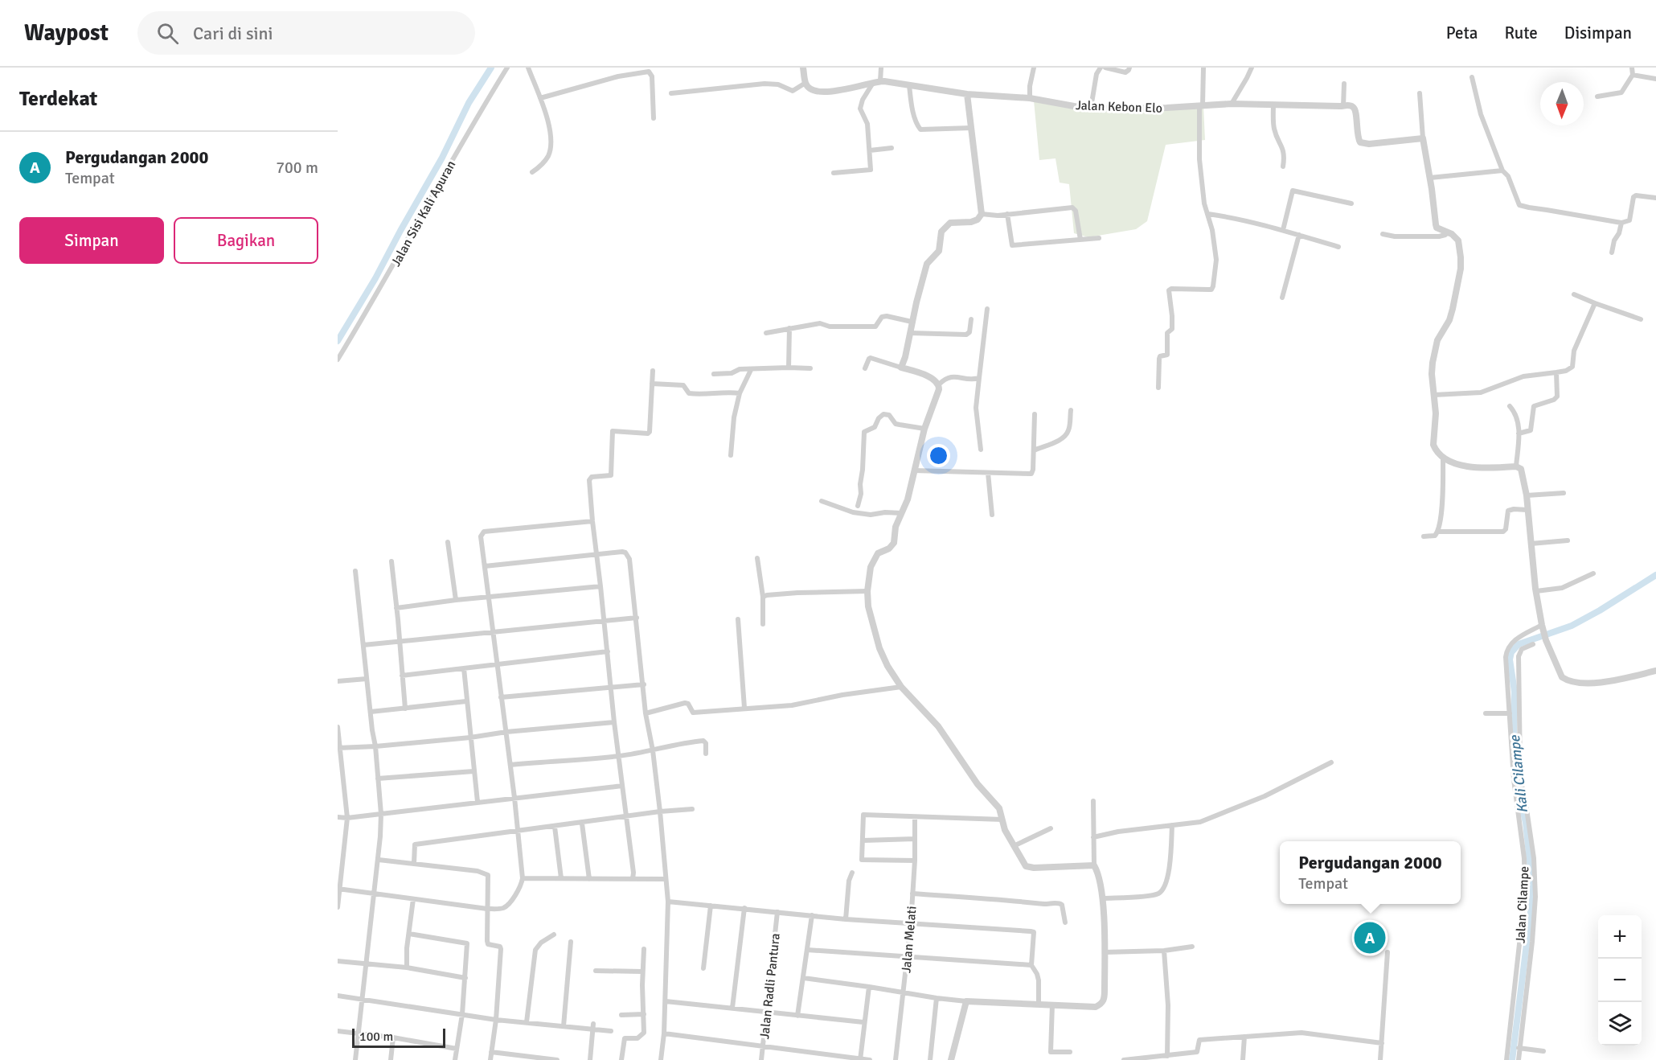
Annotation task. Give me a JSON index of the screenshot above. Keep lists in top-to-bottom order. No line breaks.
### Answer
{"streets":{"street":["Jalan Kebon Elo","Jalan Sisi Kali Apuran","Jalan Cilampe","Jalan Melati","Jalan Radli Pantura"]},"water":["Kali Cilampe"],"scale_bar":"100 m","north":"bottom","page":{"header":"Waypost","search":"Cari di sini","nav":["Peta","Rute","Disimpan"],"heading":"Terdekat","list":[{"mark":"A","name":"Pergudangan 2000","note":"Tempat","value":"700 m"}],"buttons":["Simpan","Bagikan"],"popup":["Pergudangan 2000","Tempat"],"map_buttons":["+","−"],"pins":"A","scale":"100 m"}}
